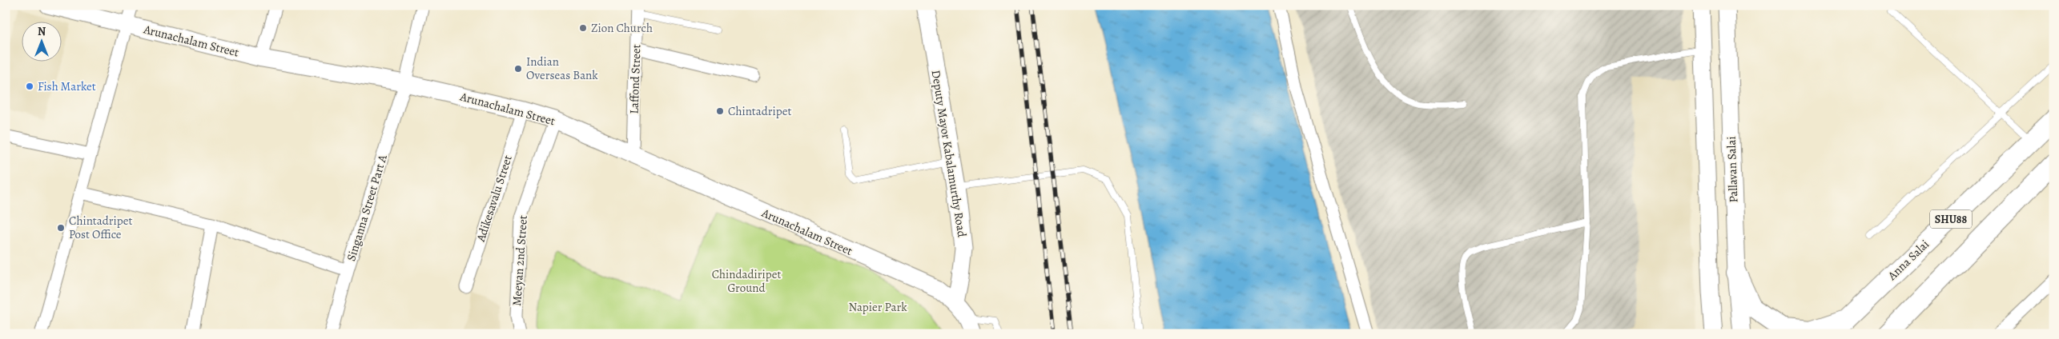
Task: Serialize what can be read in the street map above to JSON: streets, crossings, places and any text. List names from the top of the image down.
{
  "streets": {
    "main road": [
      "Arunachalam Street",
      "Deputy Mayor Kabalamurthy Road",
      "Pallavan Salai",
      "SHU88",
      "Anna Salai"
    ],
    "street": [
      "Laffond Street",
      "Adikesavalu Street",
      "Singanna Street Part A",
      "Meeyan 2nd Street"
    ]
  },
  "crossings": [
    ["Arunachalam Street", "Laffond Street"],
    ["Arunachalam Street", "Deputy Mayor Kabalamurthy Road"],
    ["Arunachalam Street", "Adikesavalu Street"],
    ["Arunachalam Street", "Singanna Street Part A"],
    ["Arunachalam Street", "Meeyan 2nd Street"]
  ],
  "parks": ["Chindadiripet Ground", "Napier Park"],
  "places": [
    "Zion Church",
    "Indian Overseas Bank",
    "Fish Market",
    "Chintadripet",
    "Chintadripet Post Office"
  ],
  "north": "top"
}
